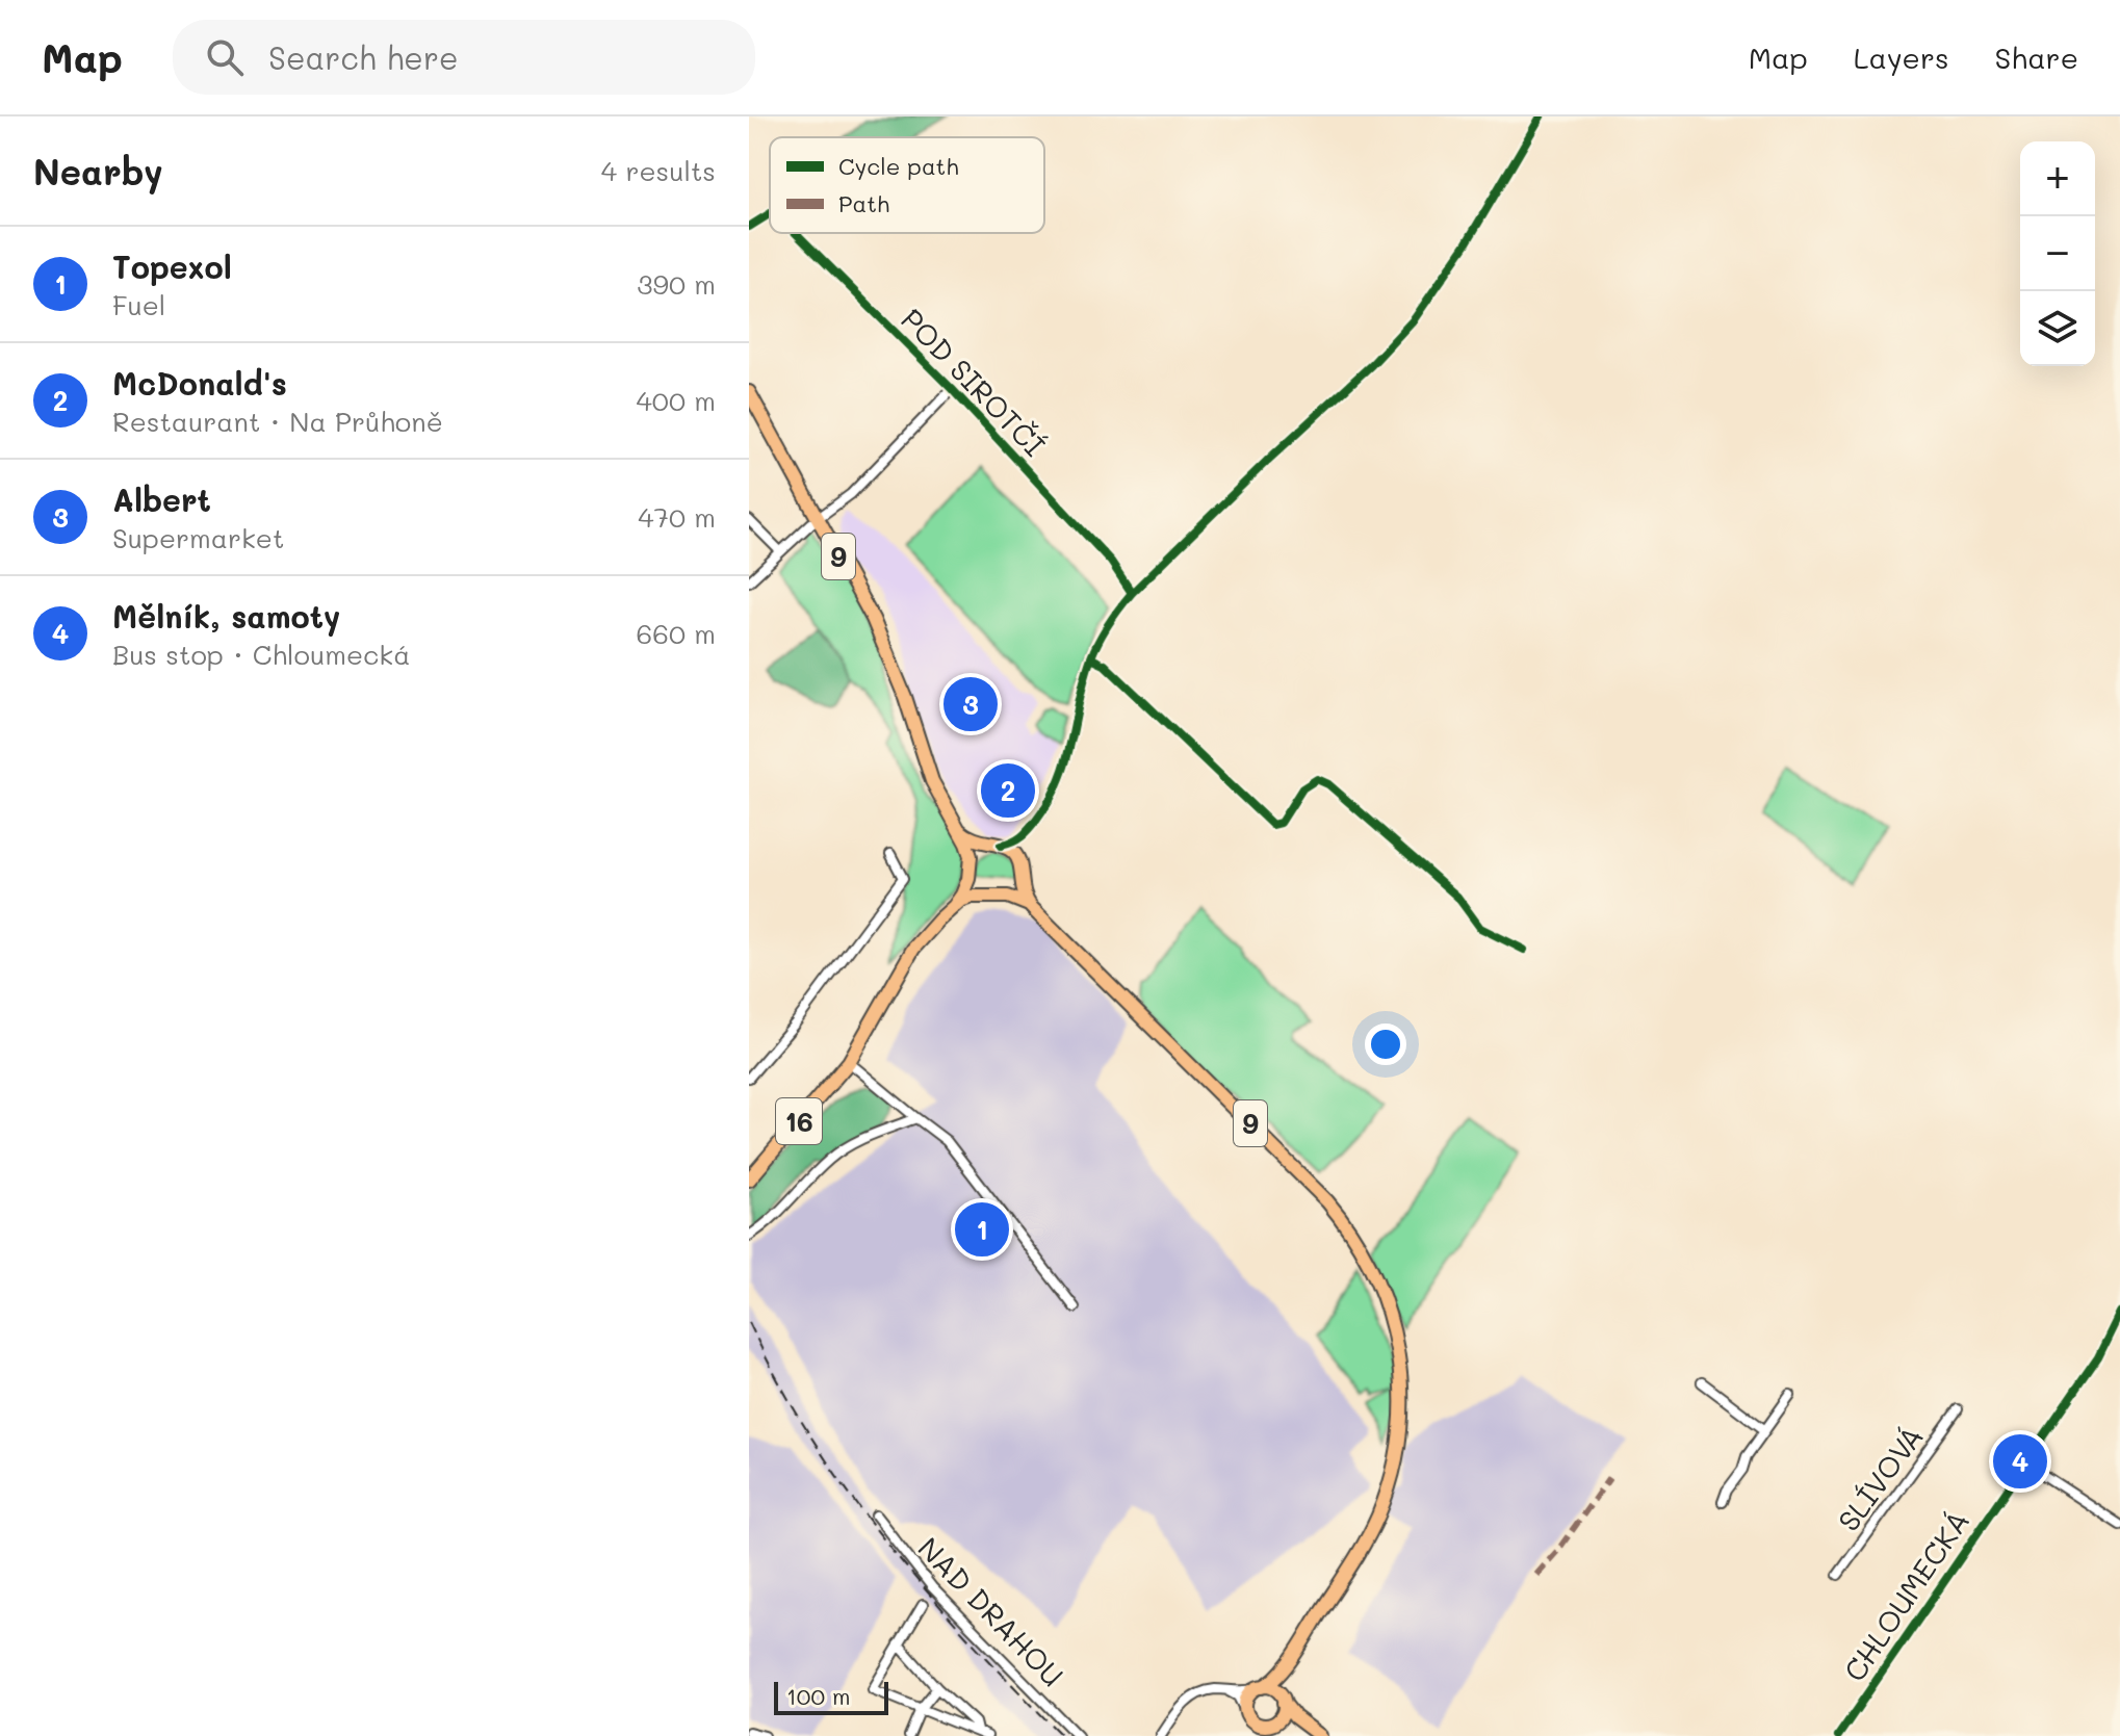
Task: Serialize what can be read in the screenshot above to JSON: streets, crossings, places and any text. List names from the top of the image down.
{
  "streets": {
    "main road": ["9", "16"],
    "street": [
      "POD SIROTČÍ",
      "SLÍVOVÁ",
      "CHLOUMECKÁ",
      "NAD DRAHOU"
    ]
  },
  "crossings": [
    ["9", "16"]
  ],
  "legend": ["Cycle path", "Path"],
  "scale_bar": "100 m",
  "page": {
    "header": "Map",
    "search": "Search here",
    "nav": ["Map", "Layers", "Share"],
    "heading": ["Nearby", "4 results"],
    "map_buttons": ["+", "−"],
    "list": [
      {
        "mark": "1",
        "name": "Topexol",
        "note": "Fuel",
        "value": "390 m"
      },
      {
        "mark": "2",
        "name": "McDonald's",
        "note": "Restaurant · Na Průhoně",
        "value": "400 m"
      },
      {
        "mark": "3",
        "name": "Albert",
        "note": "Supermarket",
        "value": "470 m"
      },
      {
        "mark": "4",
        "name": "Mělník, samoty",
        "note": "Bus stop · Chloumecká",
        "value": "660 m"
      }
    ],
    "pins": [
      "3",
      "2",
      "1",
      "4"
    ],
    "scale": "100 m"
  }
}
